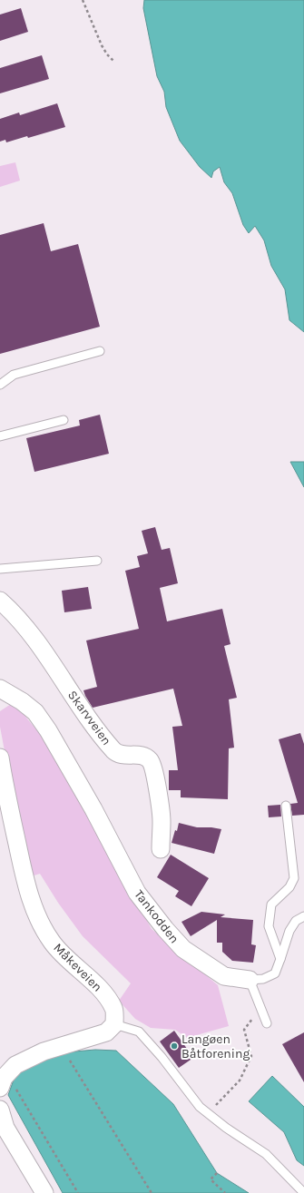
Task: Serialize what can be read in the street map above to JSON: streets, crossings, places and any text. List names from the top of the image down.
{
  "streets": {
    "street": ["Skarvveien", "Tankodden", "Måkeveien"]
  },
  "places": ["Langøen Båtforening"]
}
